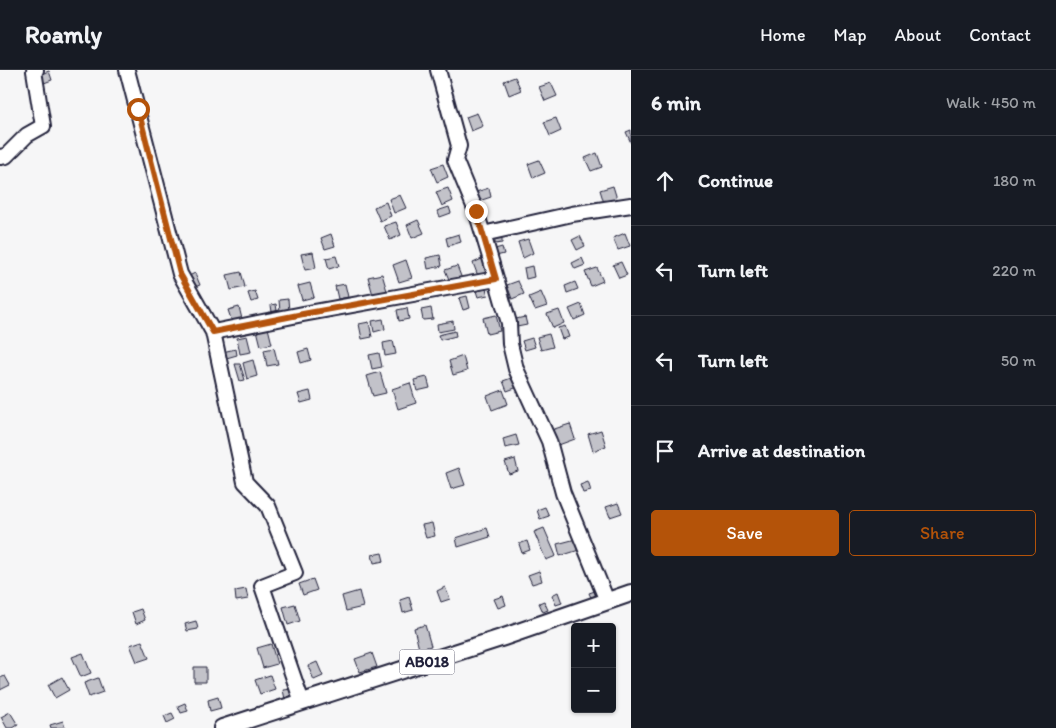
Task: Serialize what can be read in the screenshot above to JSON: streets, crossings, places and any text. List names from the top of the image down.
{
  "streets": {
    "main road": ["AB018"]
  },
  "page": {
    "header": "Roamly",
    "nav": [
      "Home",
      "Map",
      "About",
      "Contact"
    ],
    "heading": ["6 min", "Walk · 450 m"],
    "list": [
      ["Continue", "180 m"],
      ["Turn left", "220 m"],
      ["Turn left", "50 m"],
      "Arrive at destination"
    ],
    "buttons": ["Save", "Share"],
    "map_buttons": ["+", "−"]
  }
}
